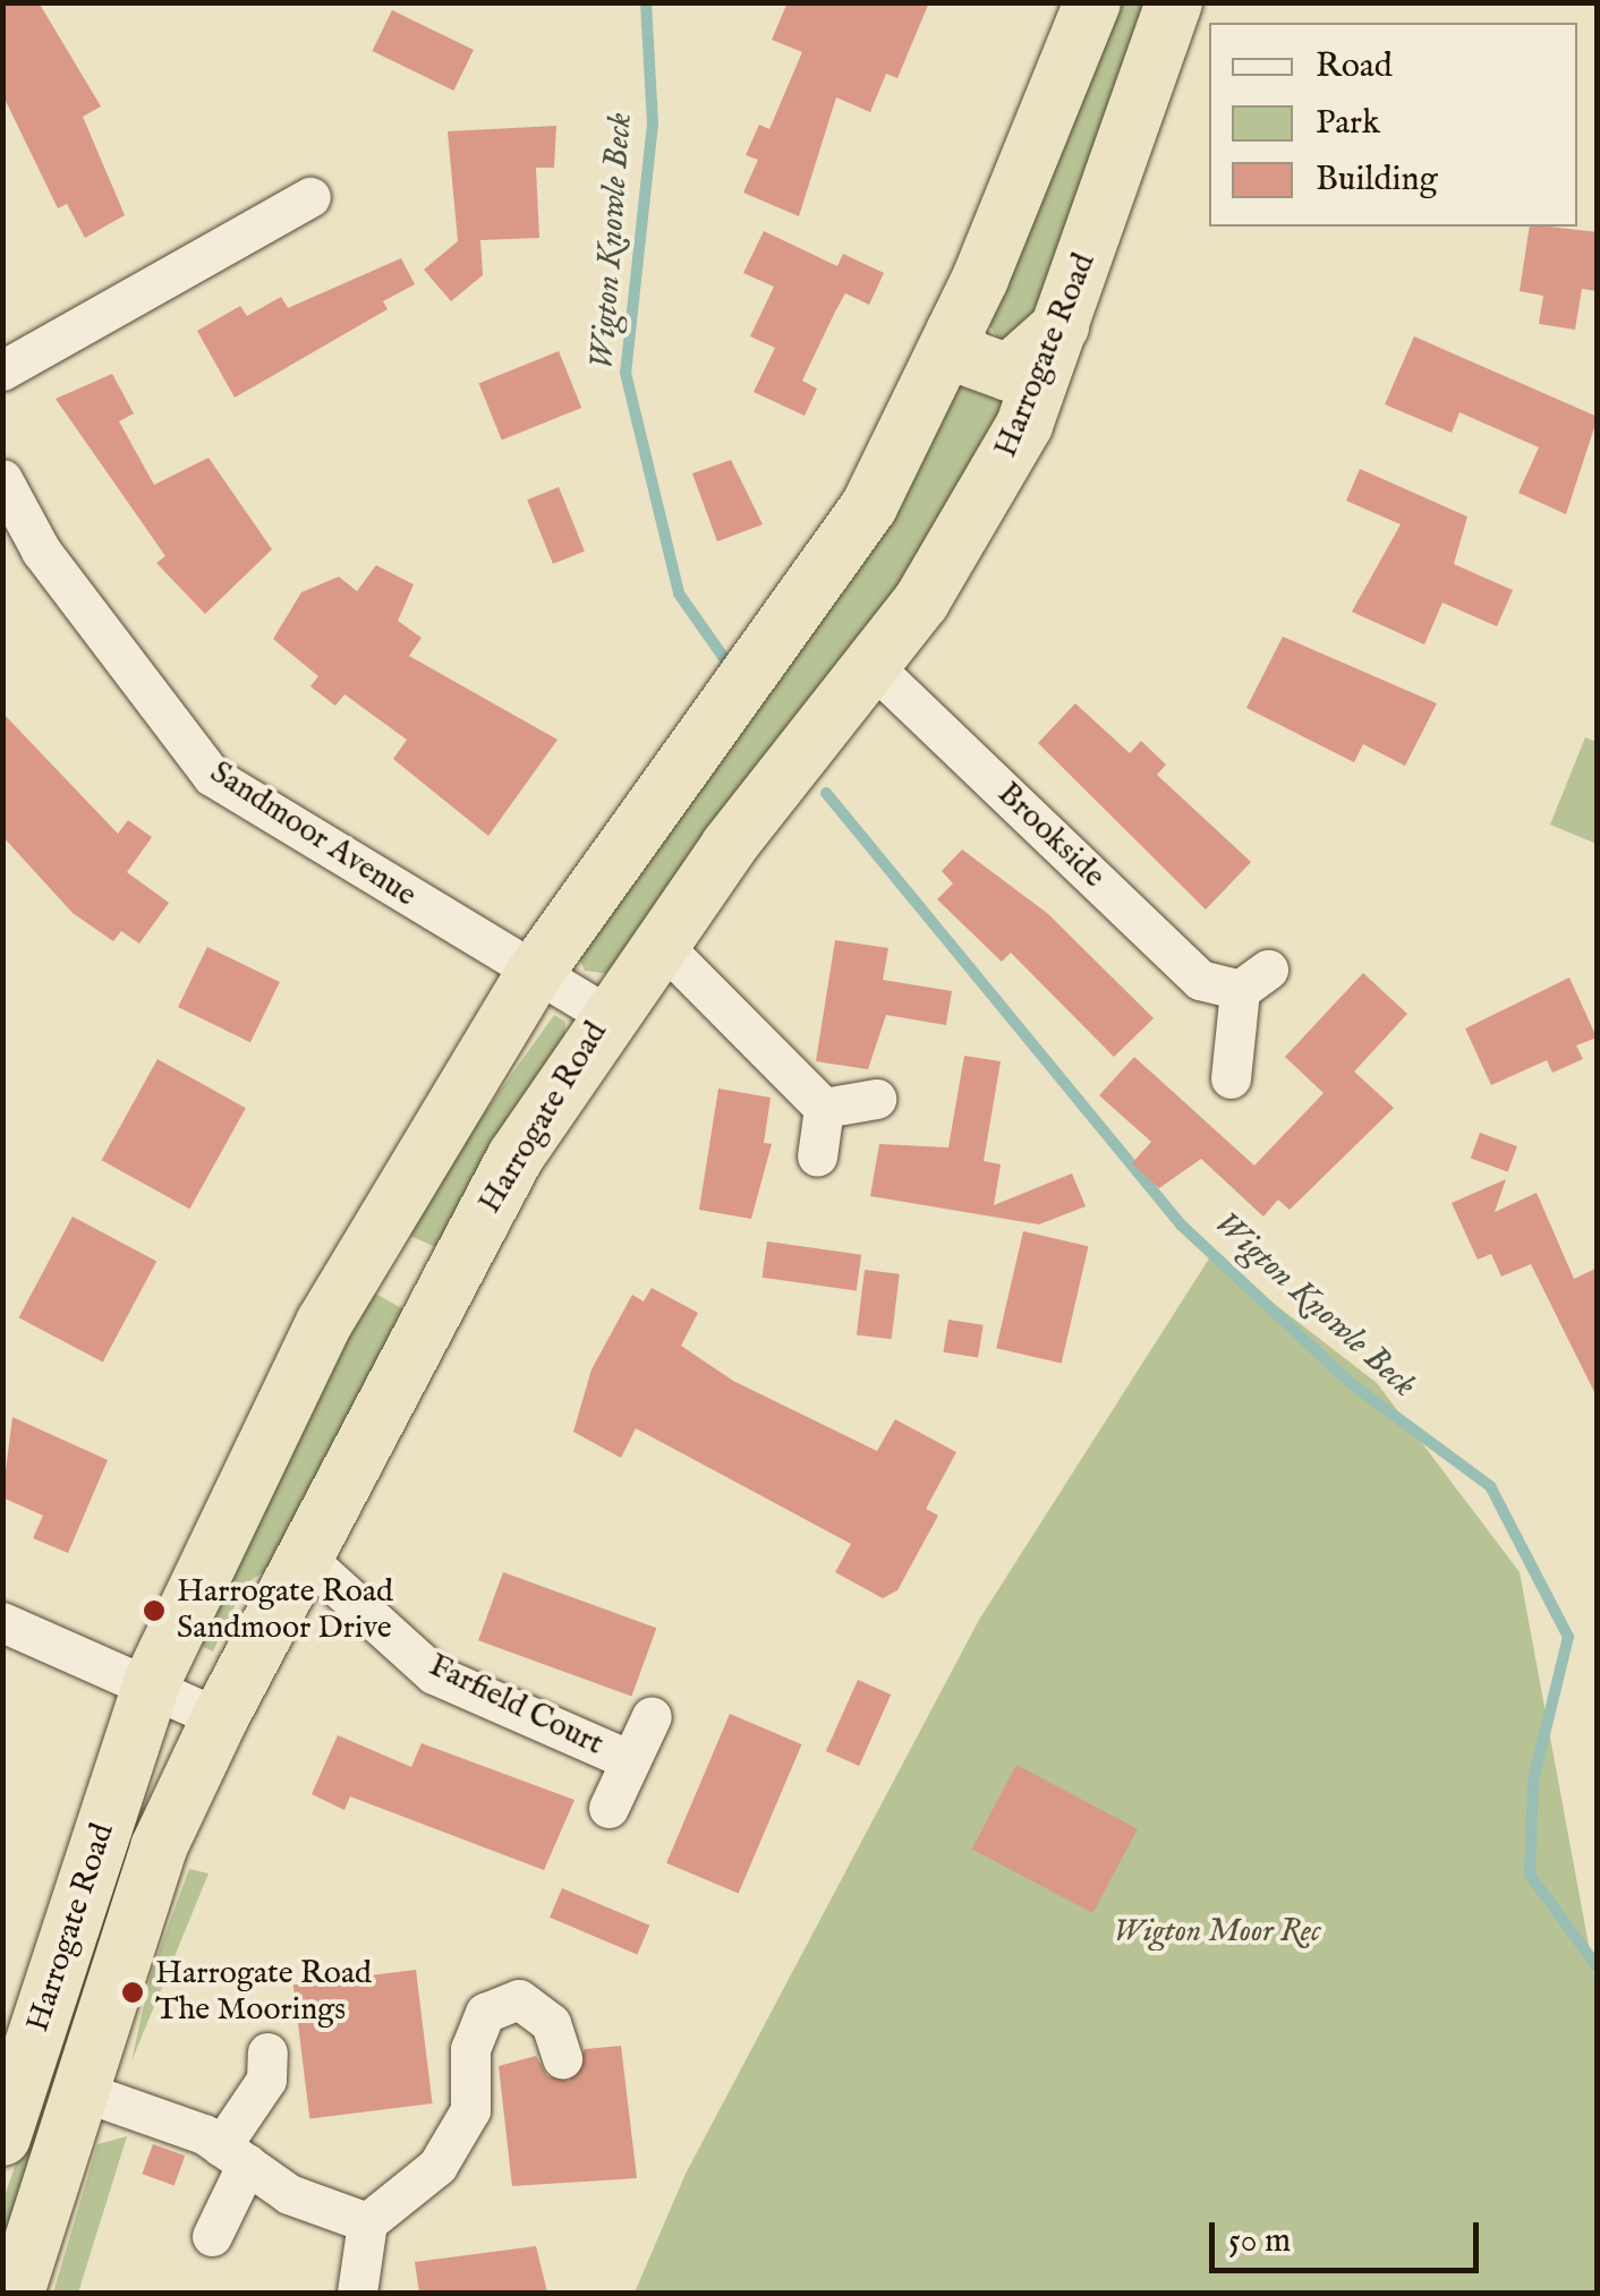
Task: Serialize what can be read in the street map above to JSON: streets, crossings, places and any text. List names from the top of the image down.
{
  "streets": {
    "highway": ["Harrogate Road"],
    "street": ["Sandmoor Avenue", "Brookside", "Farfield Court"]
  },
  "crossings": [
    ["Harrogate Road", "Sandmoor Avenue"],
    ["Harrogate Road", "Brookside"],
    ["Harrogate Road", "Farfield Court"]
  ],
  "water": ["Wigton Knowle Beck"],
  "parks": ["Wigton Moor Rec"],
  "places": ["Harrogate Road Sandmoor Drive", "Harrogate Road The Moorings"],
  "legend": ["Road", "Park", "Building"],
  "scale_bar": "50 m"
}
